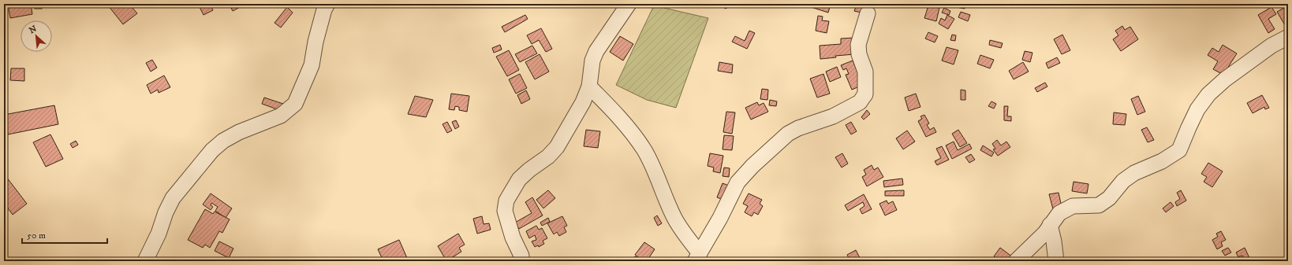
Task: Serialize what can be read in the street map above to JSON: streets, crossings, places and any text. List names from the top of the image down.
{
  "scale_bar": "50 m",
  "north": "top left"
}
